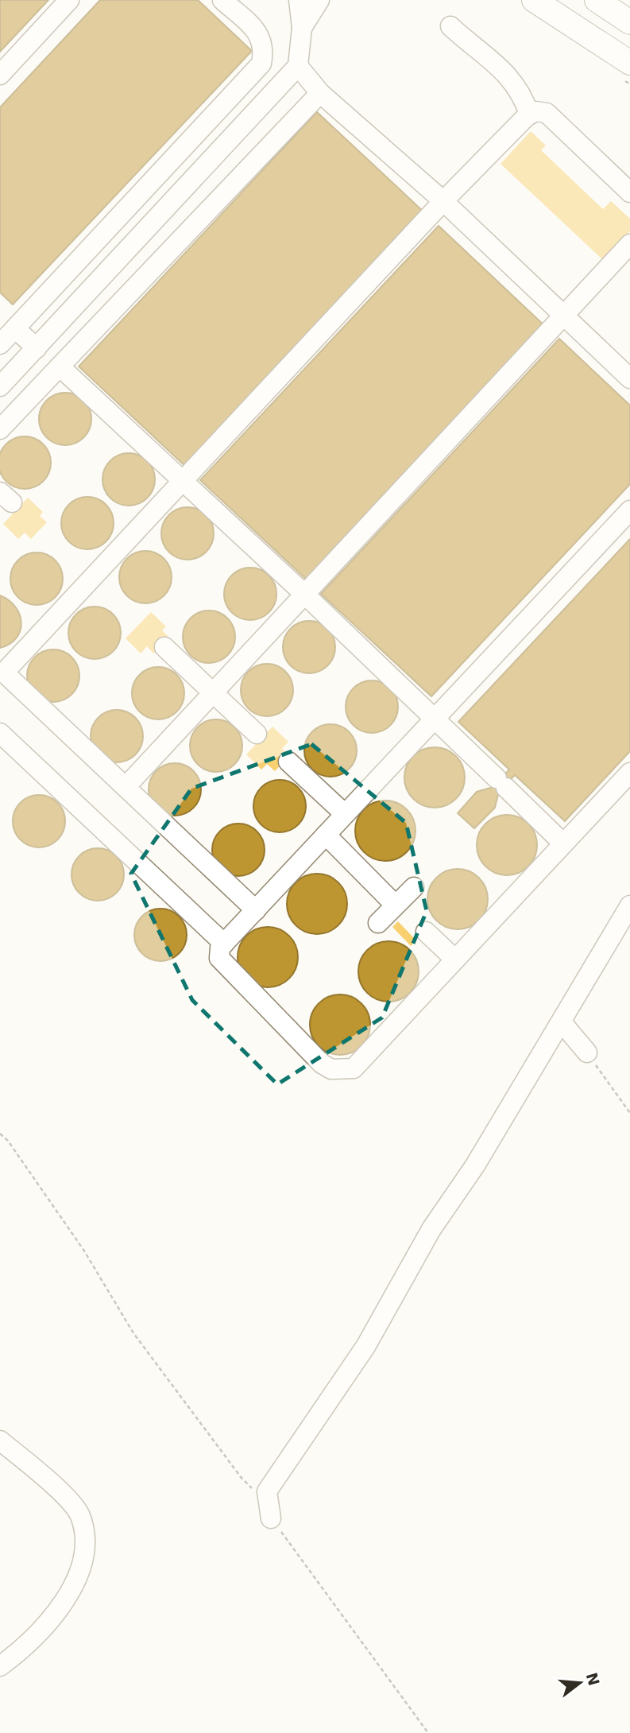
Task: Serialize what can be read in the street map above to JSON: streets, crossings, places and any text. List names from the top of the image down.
{
  "north": "right"
}
